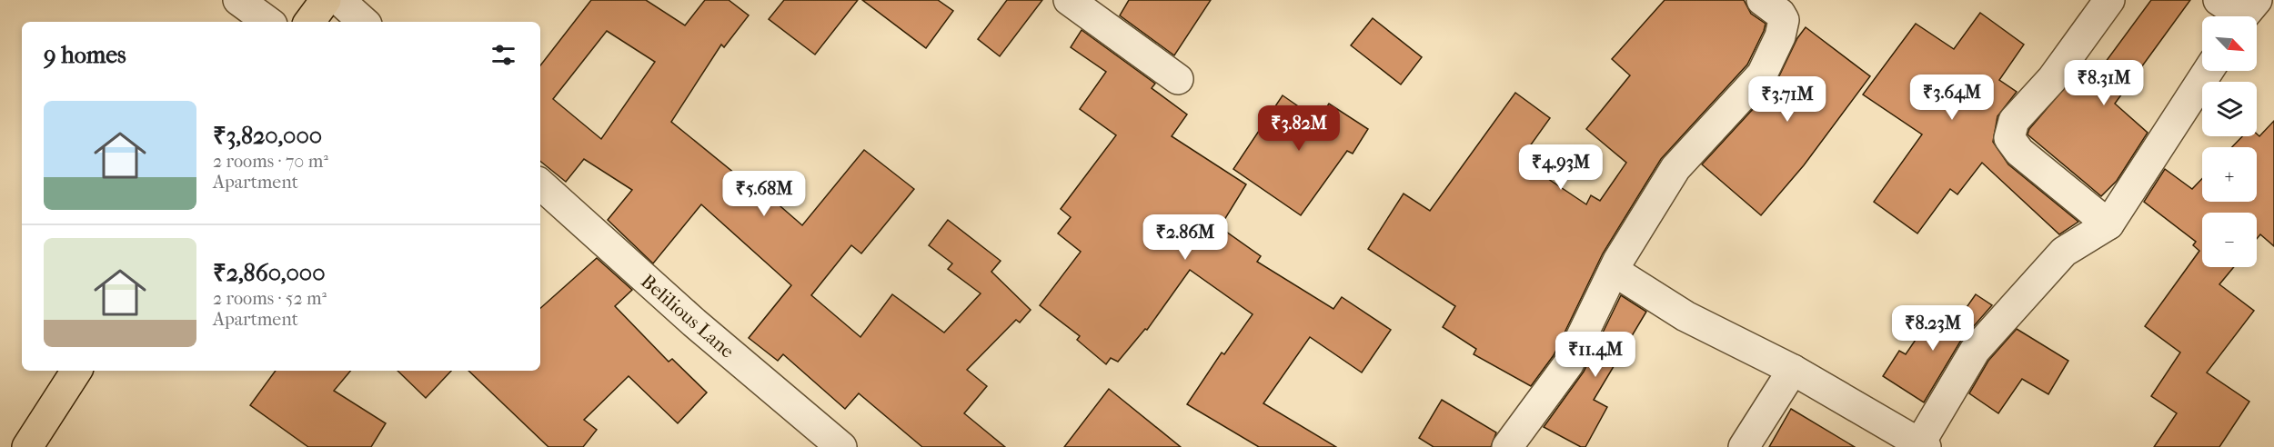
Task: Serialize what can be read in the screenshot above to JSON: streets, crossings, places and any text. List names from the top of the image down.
{
  "streets": {
    "street": ["Belilious Lane"]
  },
  "north": "bottom right",
  "page": {
    "map_buttons": ["+", "−"],
    "heading": "9 homes",
    "price": [
      "₹8.31M",
      "₹3.64M",
      "₹3.71M",
      "₹3.82M",
      "₹4.93M",
      "₹5.68M",
      "₹2.86M",
      "₹8.23M",
      "₹11.4M"
    ],
    "list": [
      {
        "name": "₹3,820,000",
        "note": "2 rooms · 70 m² · Apartment"
      },
      {
        "name": "₹2,860,000",
        "note": "2 rooms · 52 m² · Apartment"
      }
    ]
  }
}
